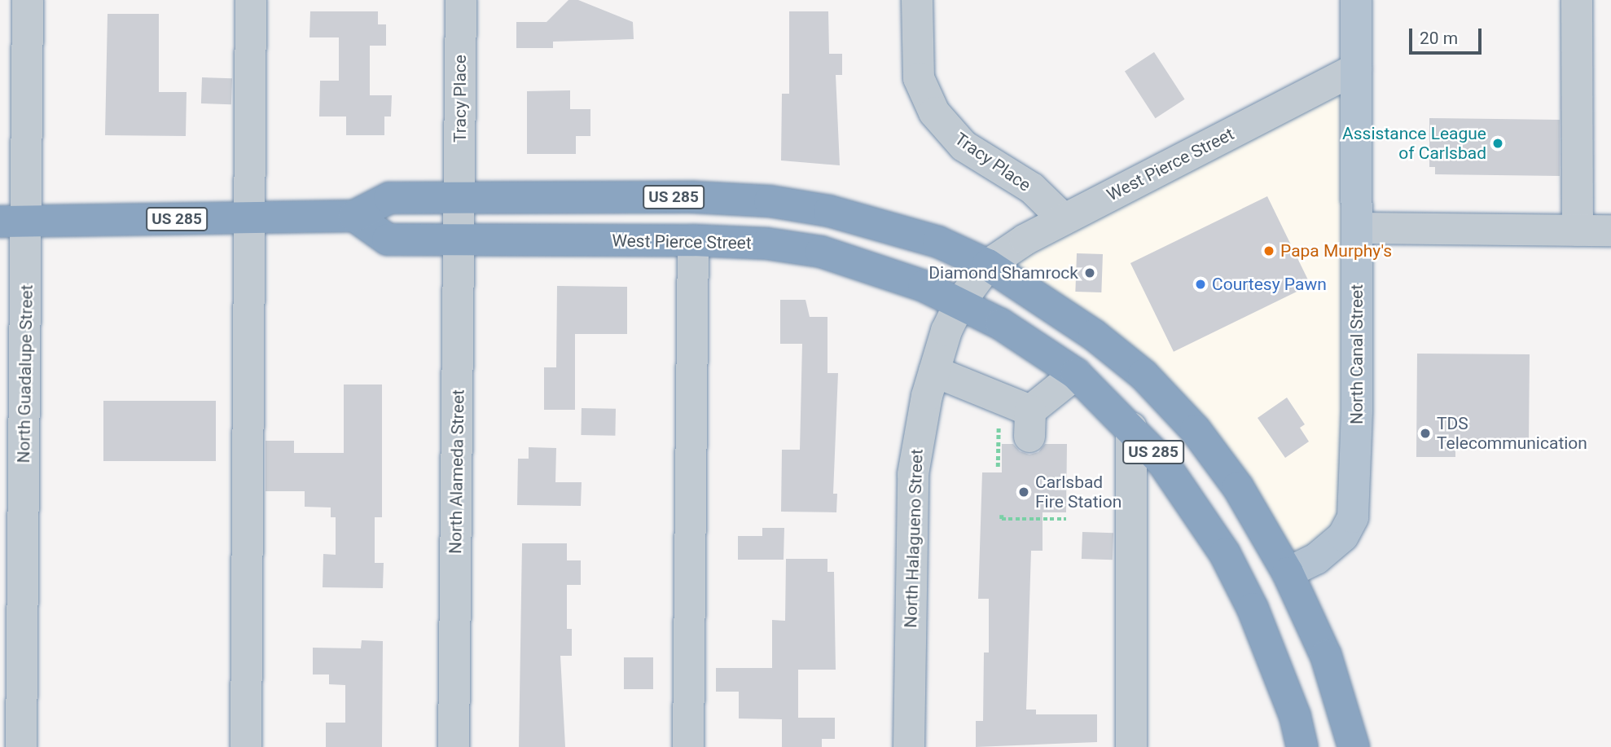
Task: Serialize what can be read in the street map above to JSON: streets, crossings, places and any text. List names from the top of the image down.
{
  "streets": {
    "highway": ["West Pierce Street", "US 285"],
    "main road": ["North Canal Street"],
    "street": [
      "Tracy Place",
      "North Guadalupe Street",
      "North Alameda Street",
      "North Halagueno Street"
    ]
  },
  "crossings": [
    ["Tracy Place", "West Pierce Street"],
    ["Tracy Place", "US 285"],
    ["Tracy Place", "North Alameda Street"],
    ["West Pierce Street", "US 285"],
    ["West Pierce Street", "North Canal Street"],
    ["West Pierce Street", "North Alameda Street"],
    ["West Pierce Street", "North Halagueno Street"],
    ["US 285", "North Canal Street"],
    ["US 285", "North Guadalupe Street"],
    ["US 285", "North Alameda Street"],
    ["US 285", "North Halagueno Street"]
  ],
  "places": [
    "Assistance League of Carlsbad",
    "Papa Murphy's",
    "Diamond Shamrock",
    "Courtesy Pawn",
    "TDS Telecommunication",
    "Carlsbad Fire Station"
  ],
  "scale_bar": "20 m"
}
